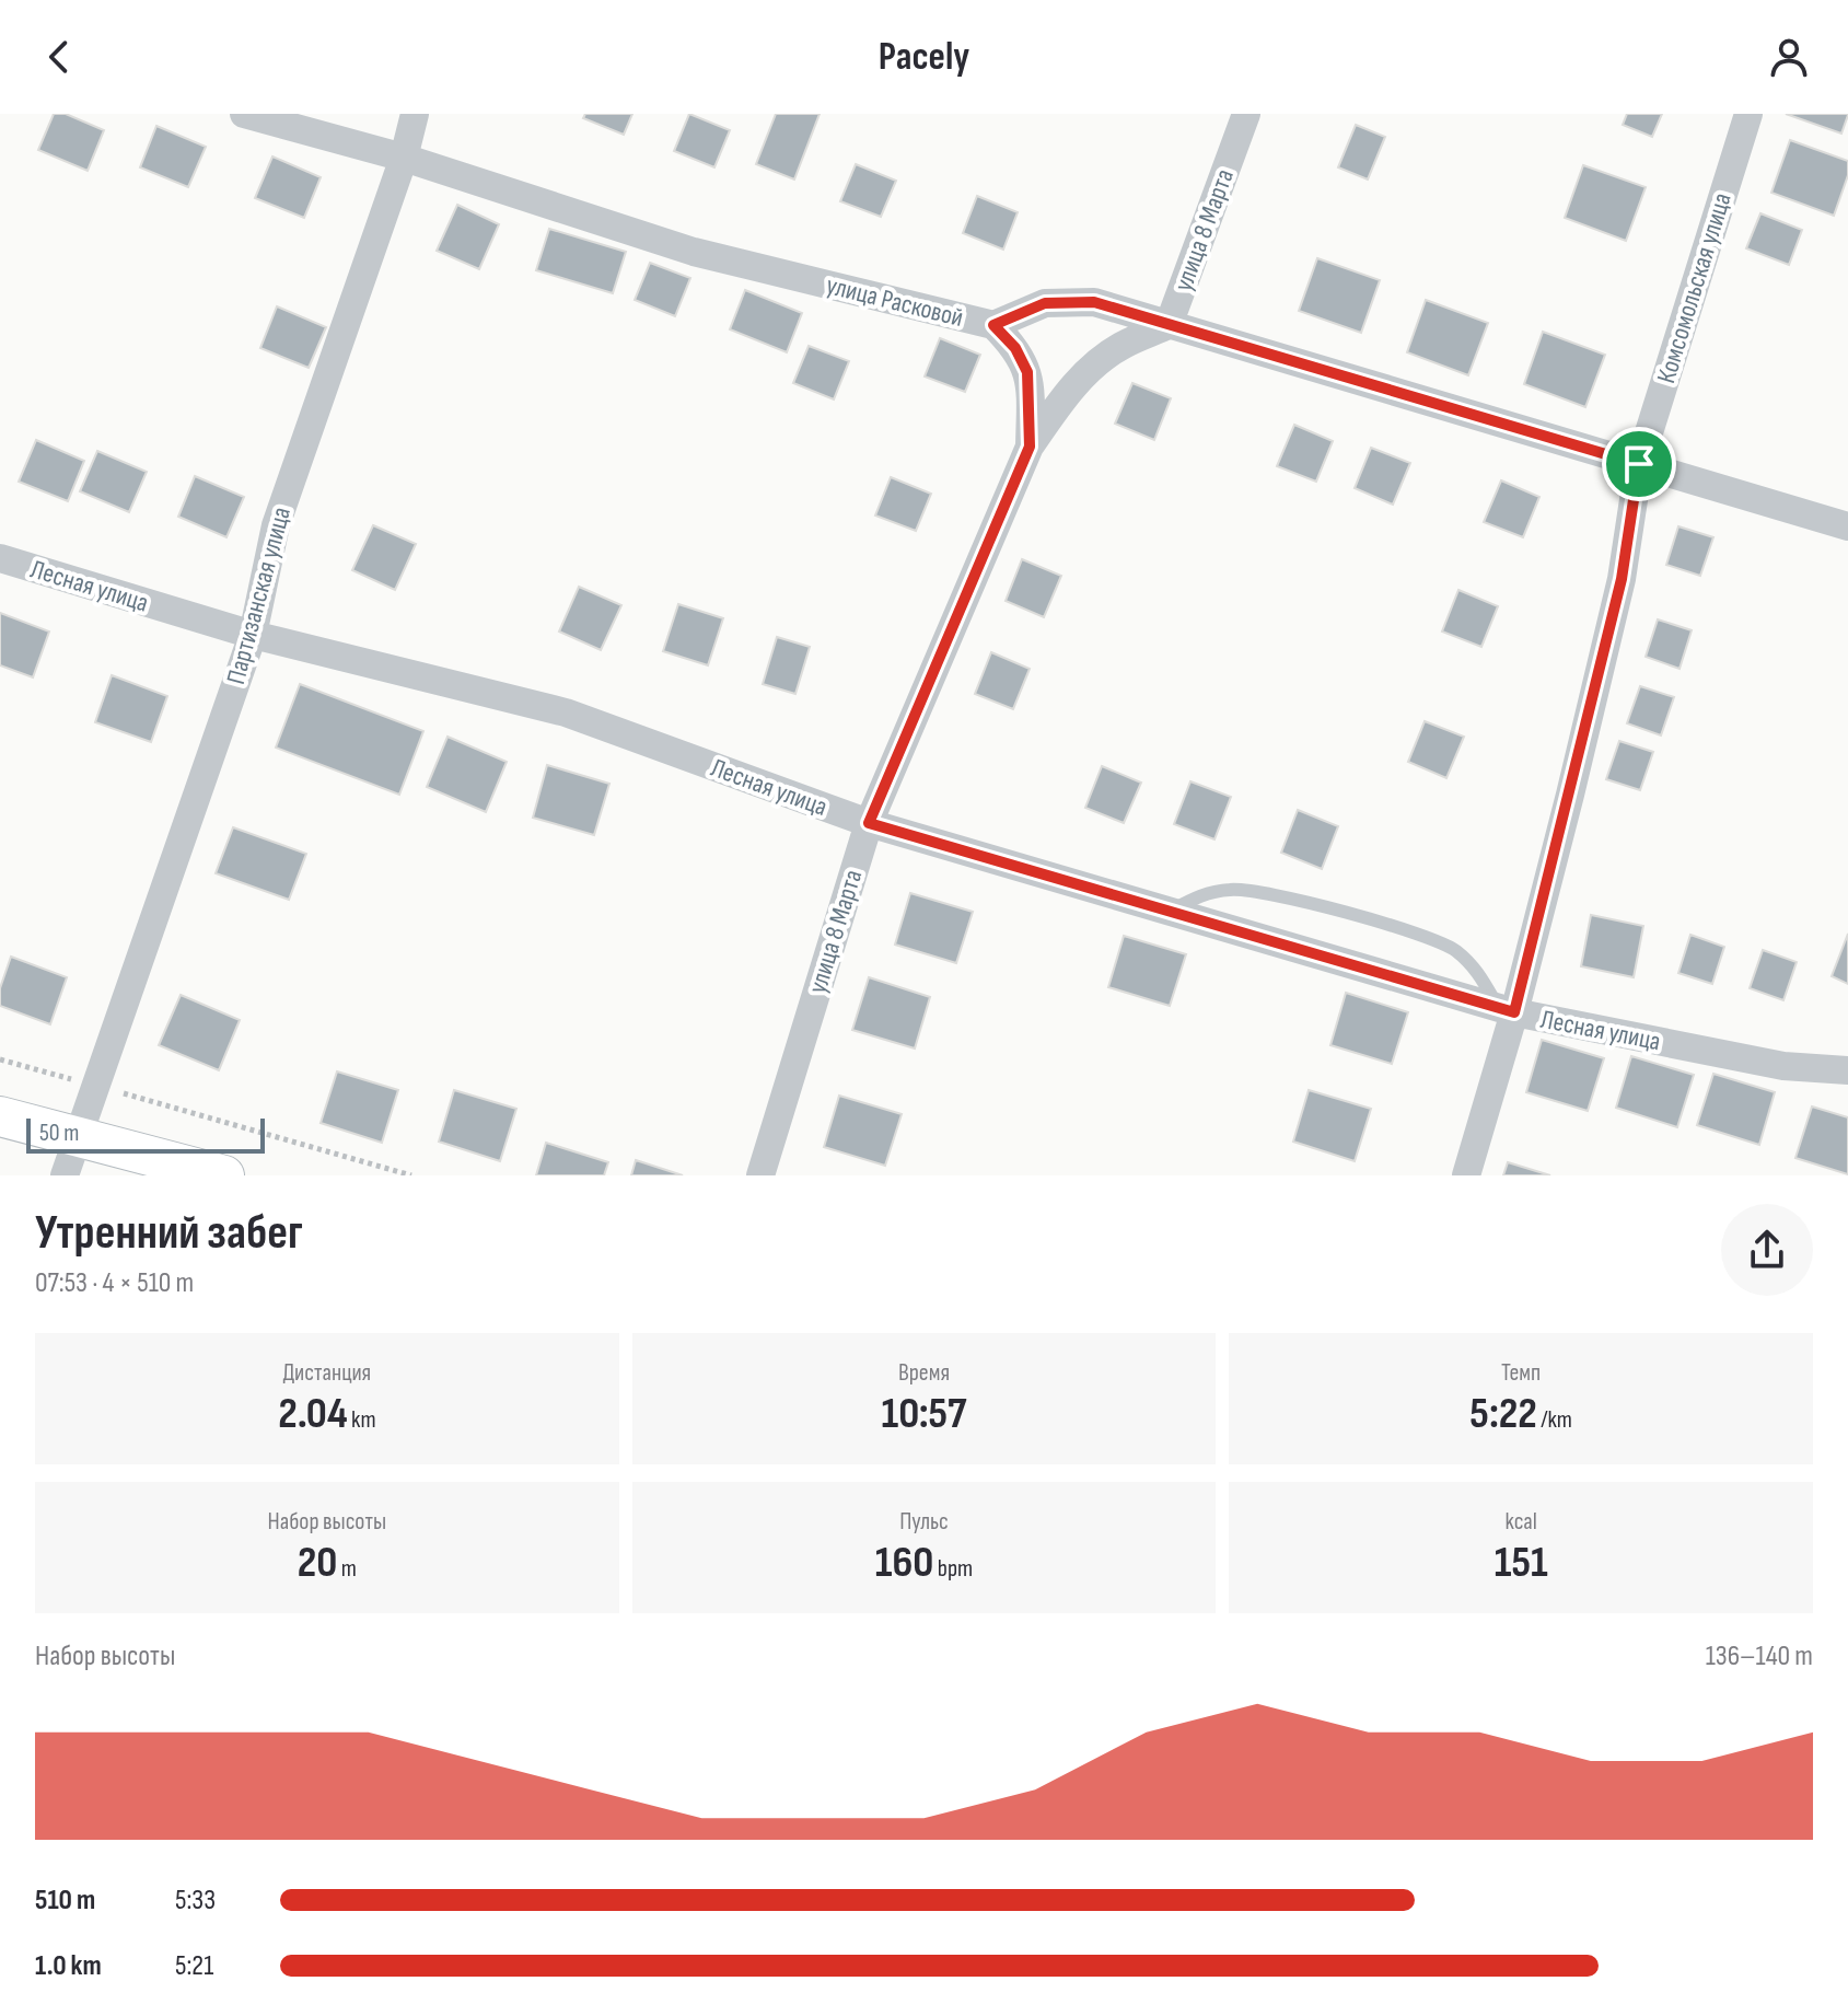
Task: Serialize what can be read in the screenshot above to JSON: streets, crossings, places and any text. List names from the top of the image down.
{
  "streets": {
    "street": [
      "улица 8 Марта",
      "Комсомольская улица",
      "улица Расковой",
      "Лесная улица",
      "Партизанская улица"
    ]
  },
  "crossings": [
    ["улица 8 Марта", "улица Расковой"],
    ["улица 8 Марта", "Лесная улица"],
    ["Комсомольская улица", "улица Расковой"],
    ["Комсомольская улица", "Лесная улица"],
    ["улица Расковой", "Партизанская улица"],
    ["Лесная улица", "Партизанская улица"]
  ],
  "scale_bar": "50 m",
  "page": {
    "header": "Pacely",
    "scale": "50 m",
    "heading": ["Утренний забег", "07:53 · 4 × 510 m"],
    "stats": [
      ["Дистанция", "2.04 km"],
      ["Время", "10:57"],
      ["Темп", "5:22 /km"],
      ["Набор высоты", "20 m"],
      ["Пульс", "160 bpm"],
      ["kcal", "151"]
    ],
    "chart": ["Набор высоты", "136–140 m"],
    "list": [
      {
        "name": "510 m",
        "note": "5:33"
      },
      {
        "name": "1.0 km",
        "note": "5:21"
      }
    ]
  }
}
